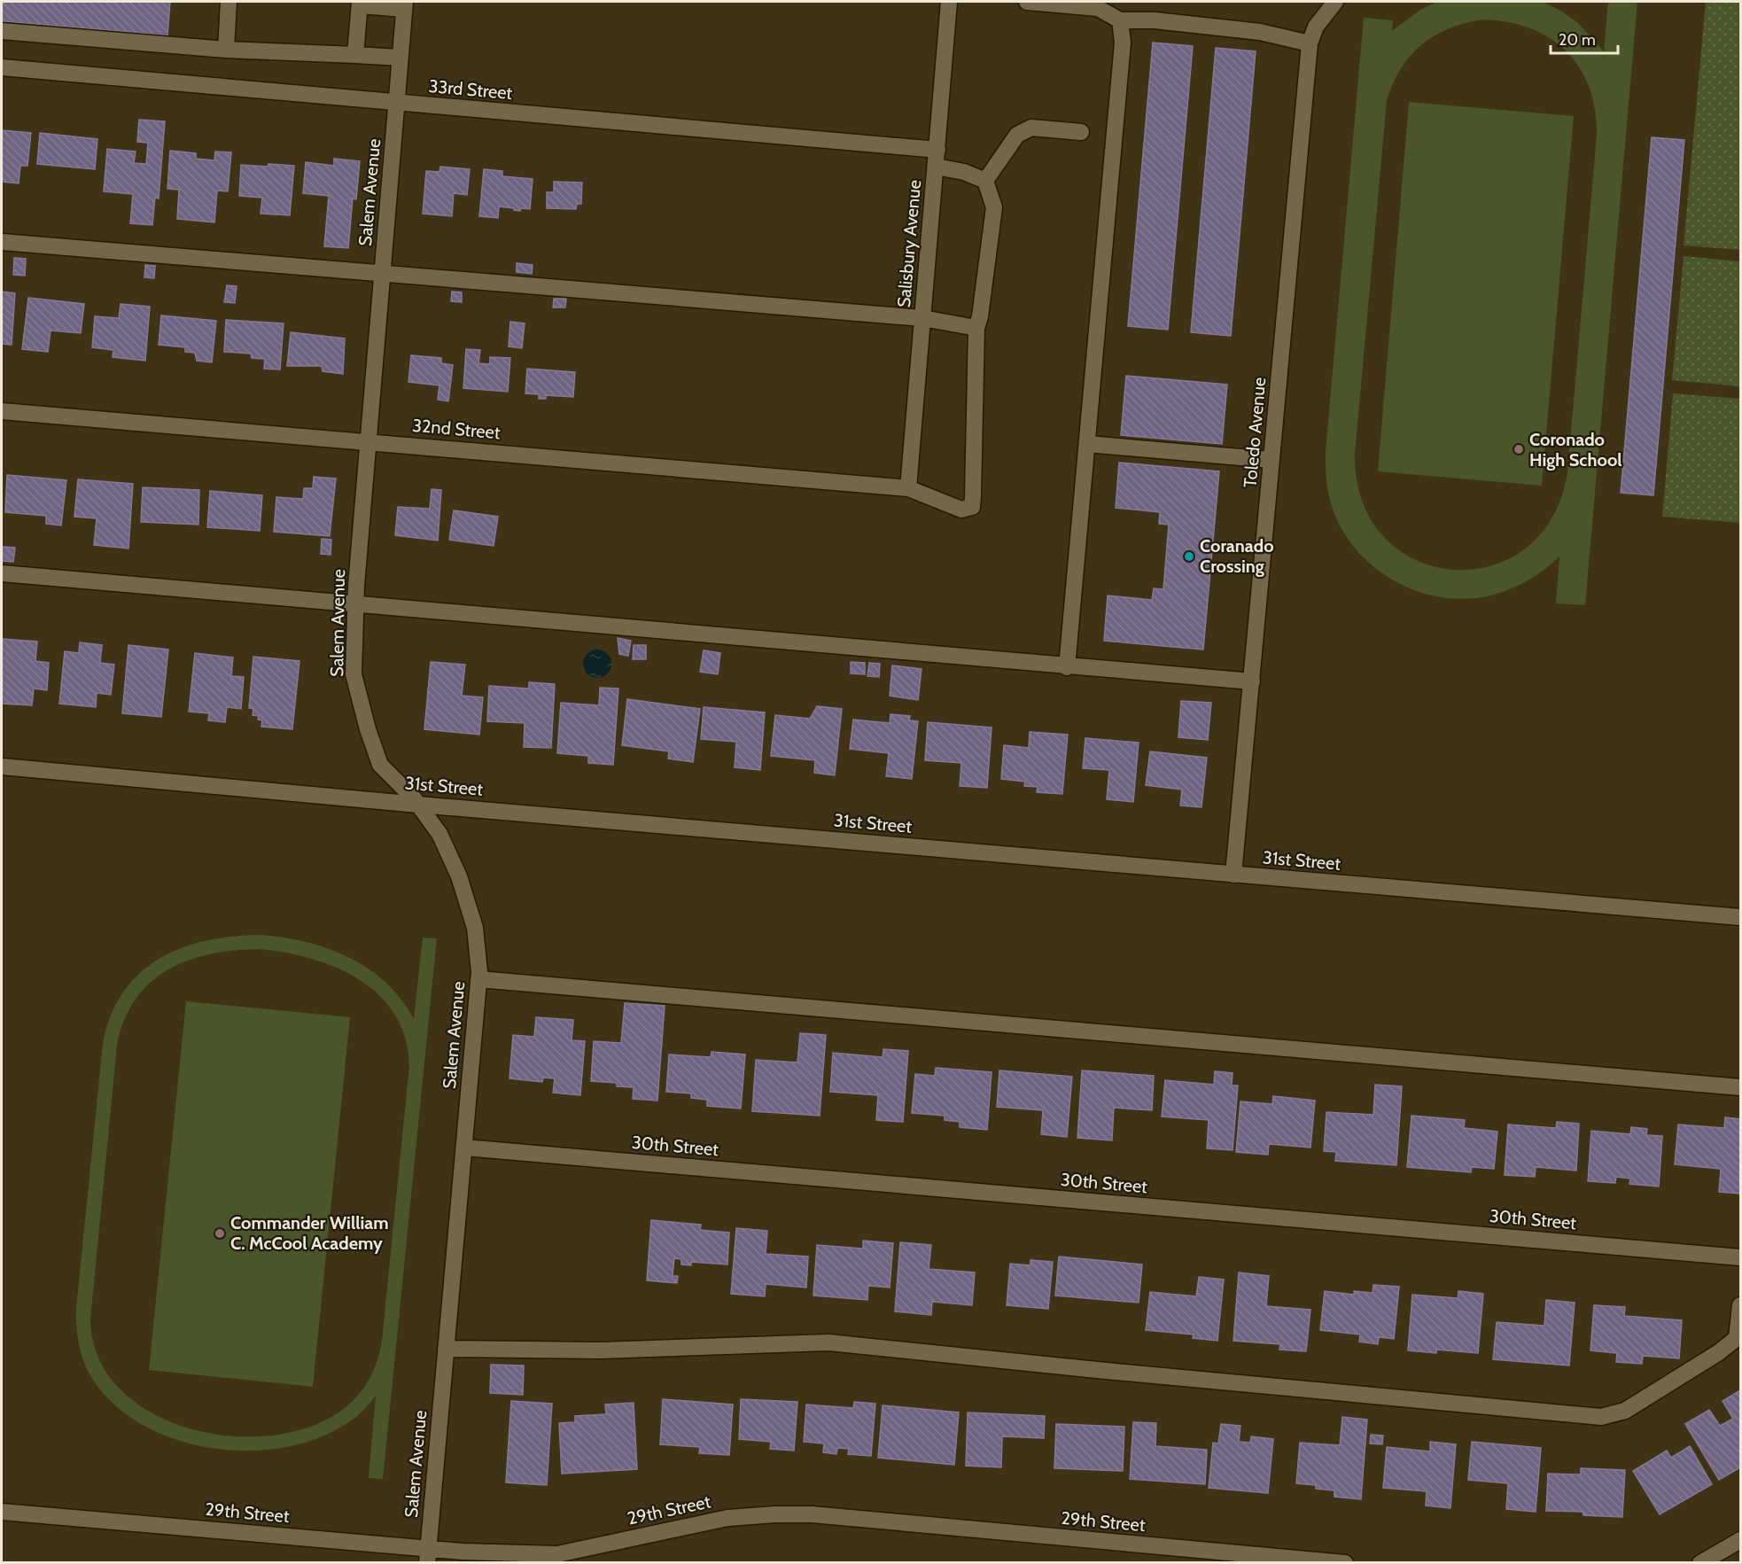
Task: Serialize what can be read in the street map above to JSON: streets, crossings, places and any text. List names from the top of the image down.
{
  "streets": {
    "street": [
      "33rd Street",
      "Salem Avenue",
      "Salisbury Avenue",
      "32nd Street",
      "Toledo Avenue",
      "31st Street",
      "30th Street",
      "29th Street"
    ]
  },
  "crossings": [
    ["33rd Street", "Salem Avenue"],
    ["33rd Street", "Salisbury Avenue"],
    ["Salem Avenue", "32nd Street"],
    ["Salem Avenue", "31st Street"],
    ["Salem Avenue", "30th Street"],
    ["Salem Avenue", "29th Street"],
    ["Salisbury Avenue", "32nd Street"],
    ["Toledo Avenue", "31st Street"]
  ],
  "places": ["Coronado High School", "Coranado Crossing", "Commander William C. McCool Academy"],
  "scale_bar": "20 m"
}
